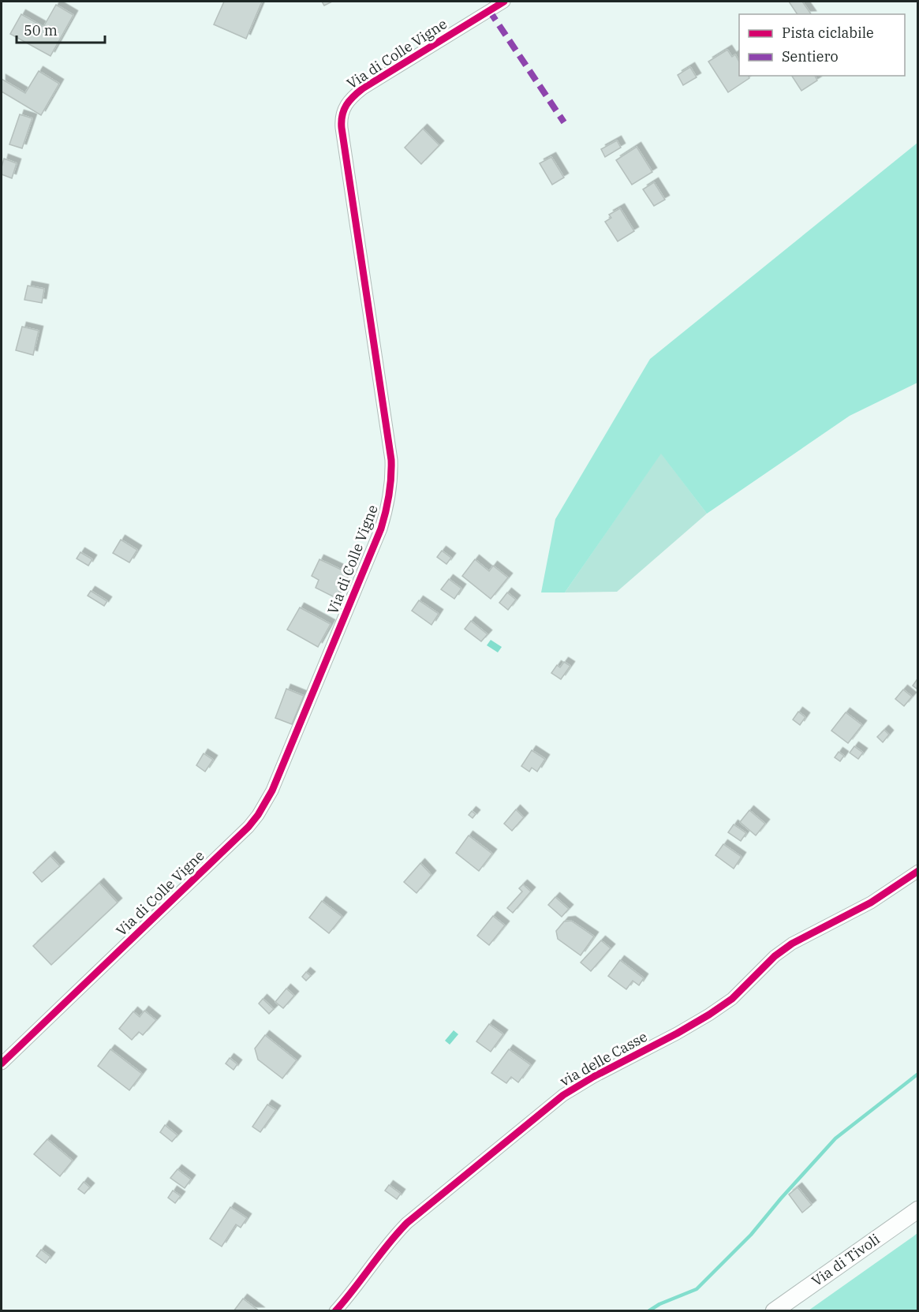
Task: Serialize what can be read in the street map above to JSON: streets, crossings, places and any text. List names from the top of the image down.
{
  "streets": {
    "main road": ["Via di Tivoli"],
    "street": ["Via di Colle Vigne", "via delle Casse"]
  },
  "legend": ["Pista ciclabile", "Sentiero"],
  "scale_bar": "50 m"
}
